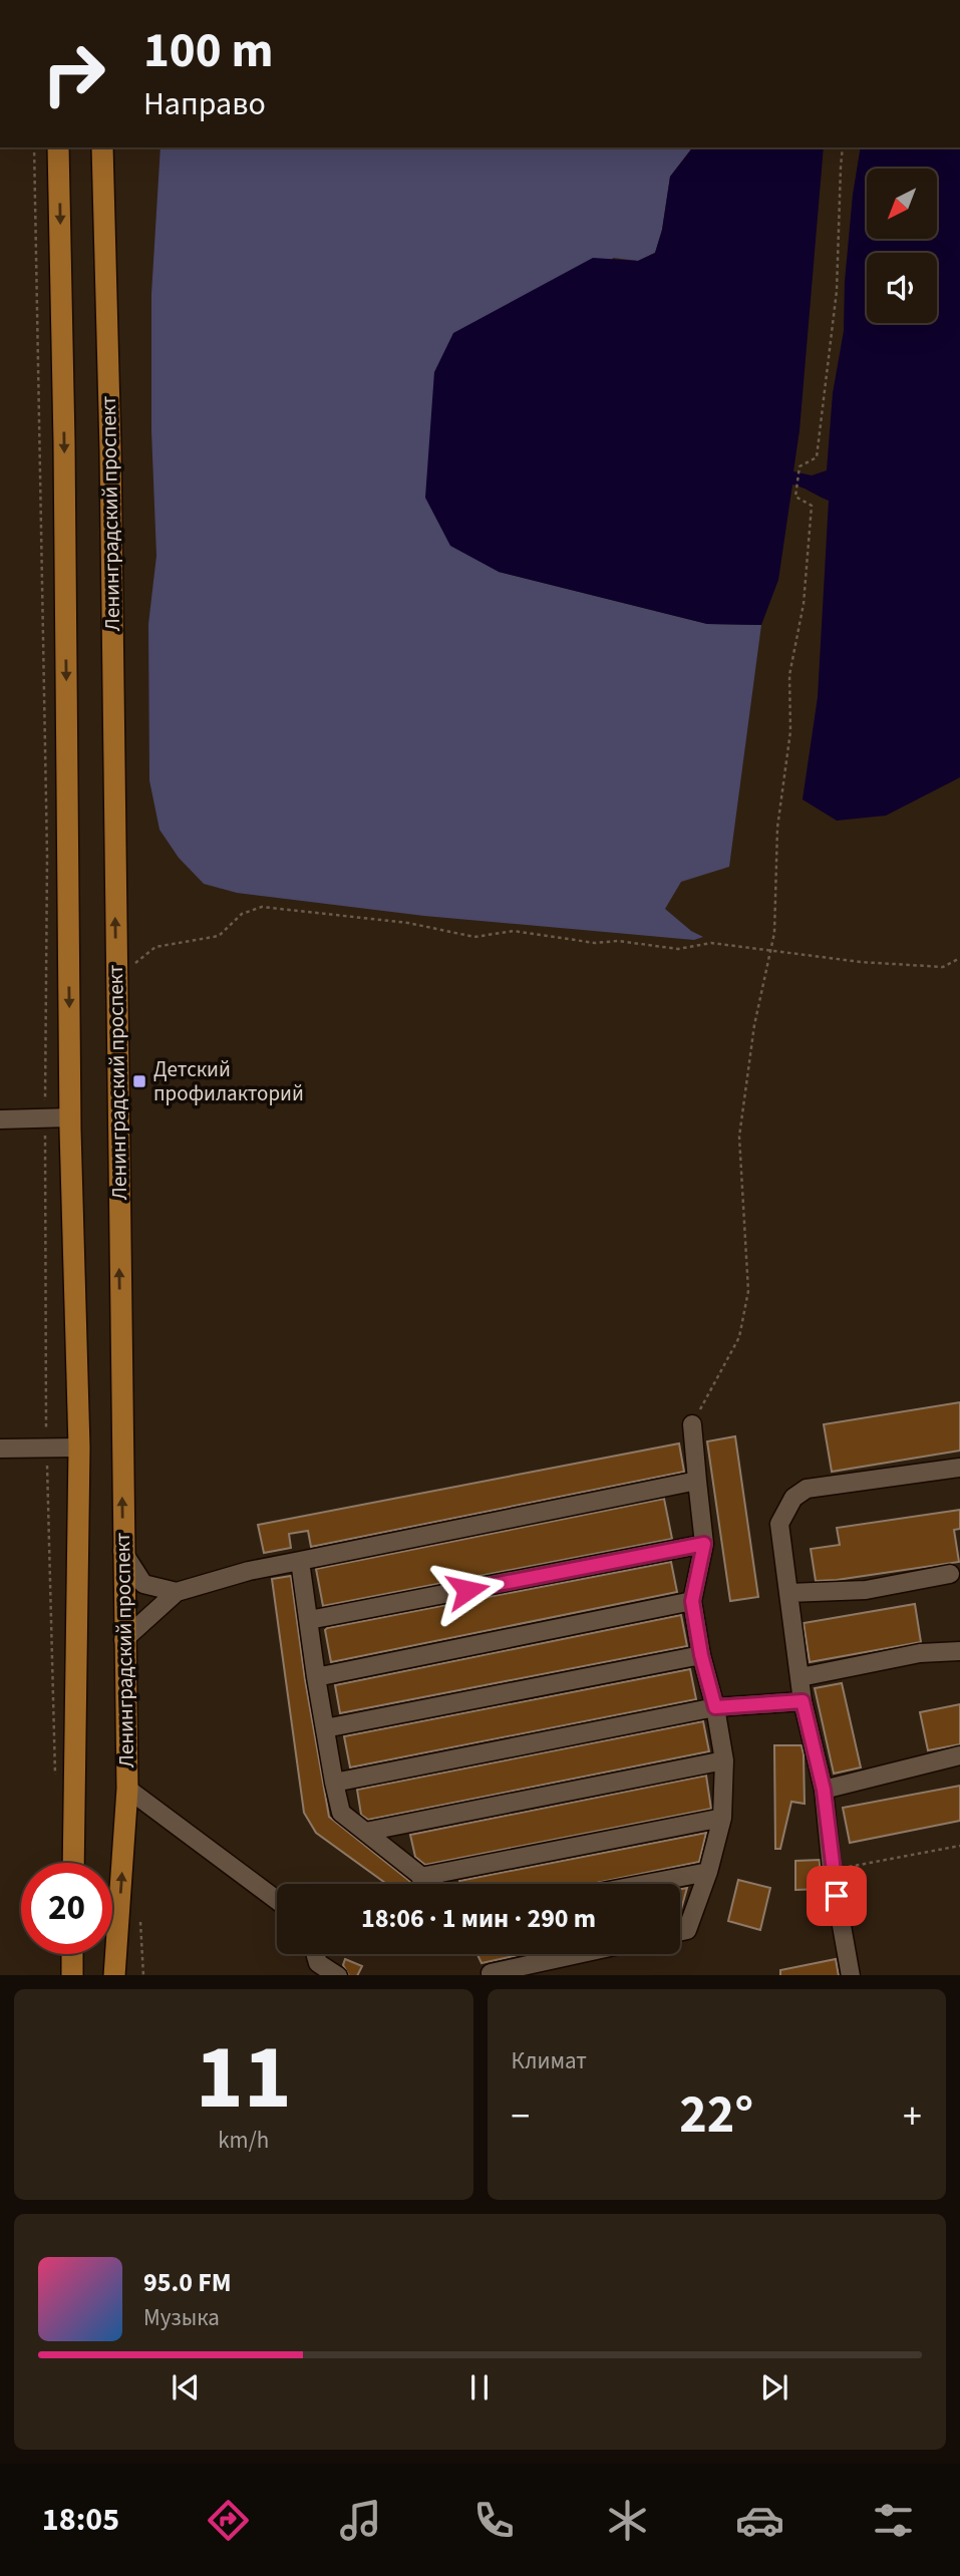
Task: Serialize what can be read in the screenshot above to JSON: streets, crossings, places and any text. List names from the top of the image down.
{
  "streets": {
    "main road": ["Ленинградский проспект"]
  },
  "places": {
    "transit": ["Детский профилакторий"]
  },
  "north": "bottom left",
  "page": {
    "turn": ["100 m", "Направо"],
    "limit": "20",
    "trip": "18:06 · 1 мин · 290 m",
    "tile": [
      ["11", "km/h"],
      "Климат"
    ],
    "heat": ["−", "22°", "+"],
    "song": ["95.0 FM", "Музыка"],
    "tabs": "18:05"
  }
}
